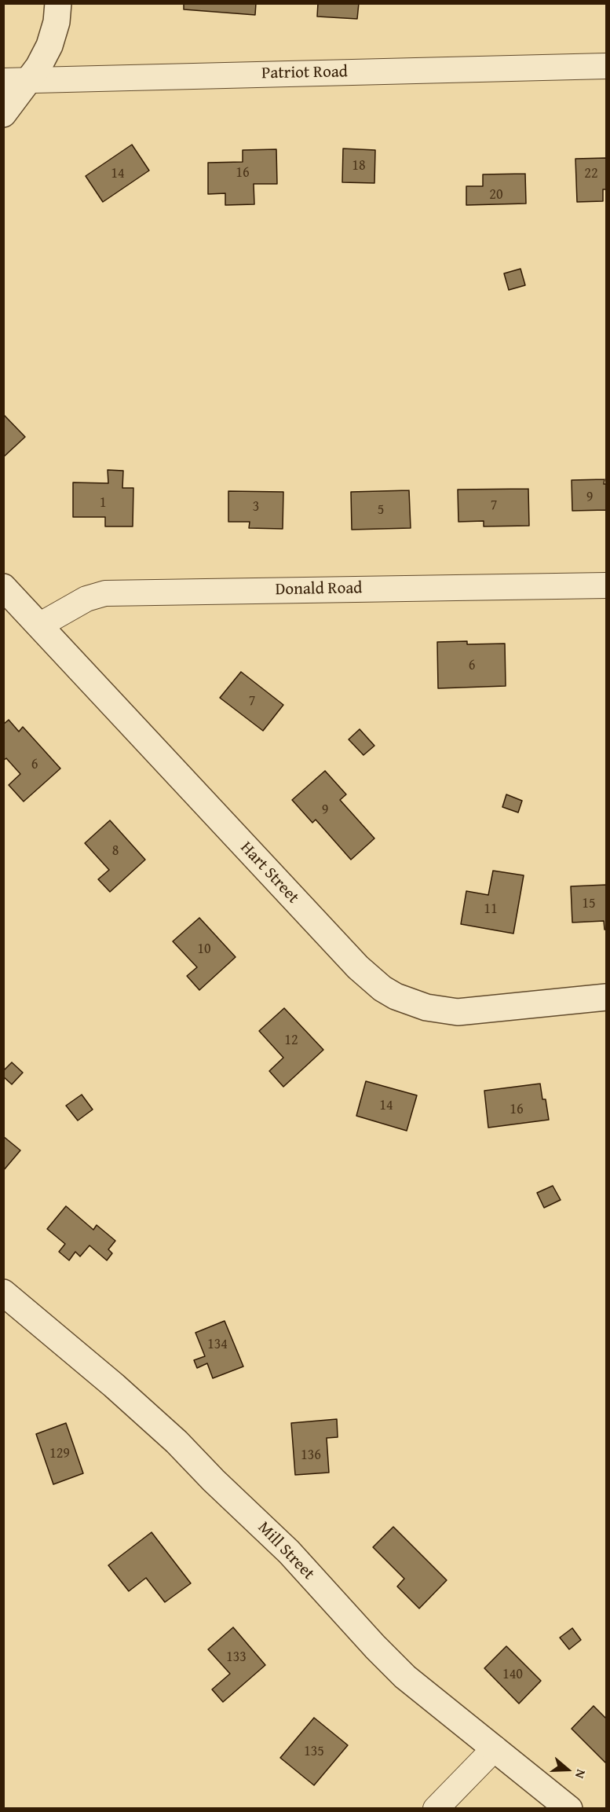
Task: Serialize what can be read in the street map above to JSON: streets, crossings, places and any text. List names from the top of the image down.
{
  "streets": {
    "street": [
      "Patriot Road",
      "Donald Road",
      "Hart Street",
      "Mill Street"
    ]
  },
  "crossings": [
    ["Donald Road", "Hart Street"]
  ],
  "house_numbers": [
    "18",
    "16",
    "14",
    "22",
    "20",
    "9",
    "1",
    "7",
    "3",
    "5",
    "6",
    "7",
    "6",
    "9",
    "8",
    "15",
    "11",
    "10",
    "12",
    "14",
    "16",
    "134",
    "129",
    "136",
    "133",
    "140",
    "135"
  ],
  "north": "right"
}
